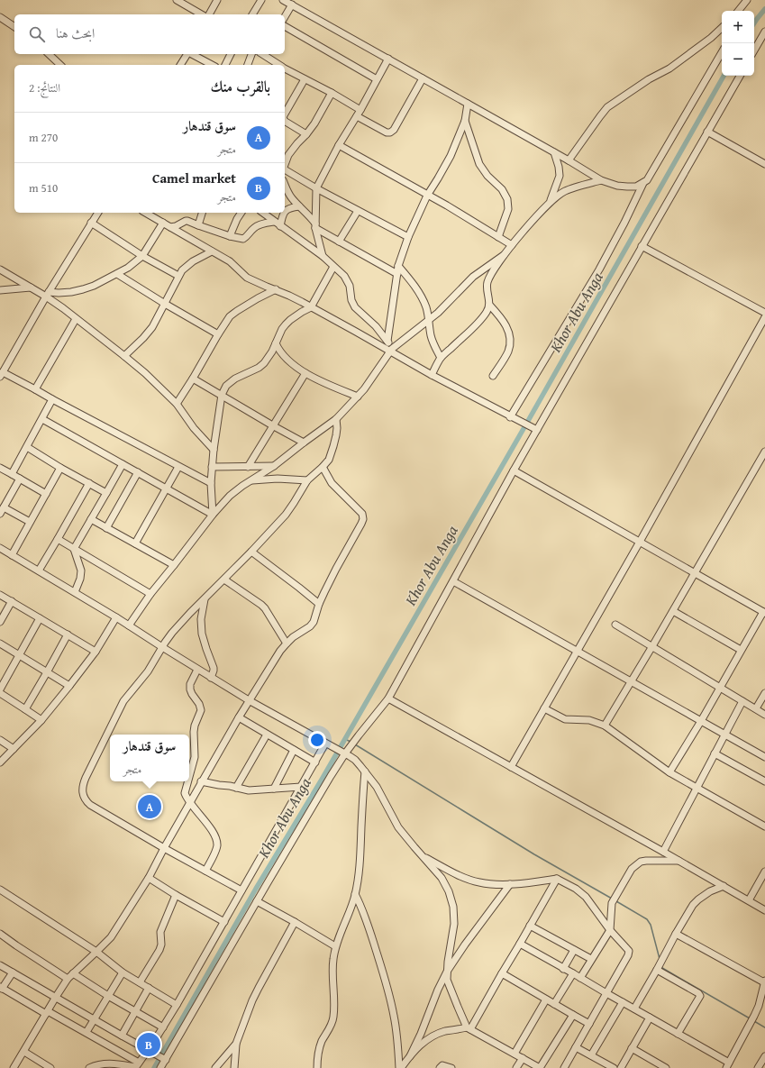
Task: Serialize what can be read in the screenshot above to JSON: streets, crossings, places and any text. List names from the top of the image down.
{
  "water": ["Khor Abu Anga"],
  "page": {
    "map_buttons": ["+", "−"],
    "search": "ابحث هنا",
    "heading": ["بالقرب منك", "النتائج: 2"],
    "list": [
      {
        "mark": "A",
        "name": "سوق قندهار",
        "note": "متجر",
        "value": "270 m"
      },
      {
        "mark": "B",
        "name": "Camel market",
        "note": "متجر",
        "value": "510 m"
      }
    ],
    "popup": ["سوق قندهار", "متجر"],
    "pins": ["A", "B"]
  }
}
